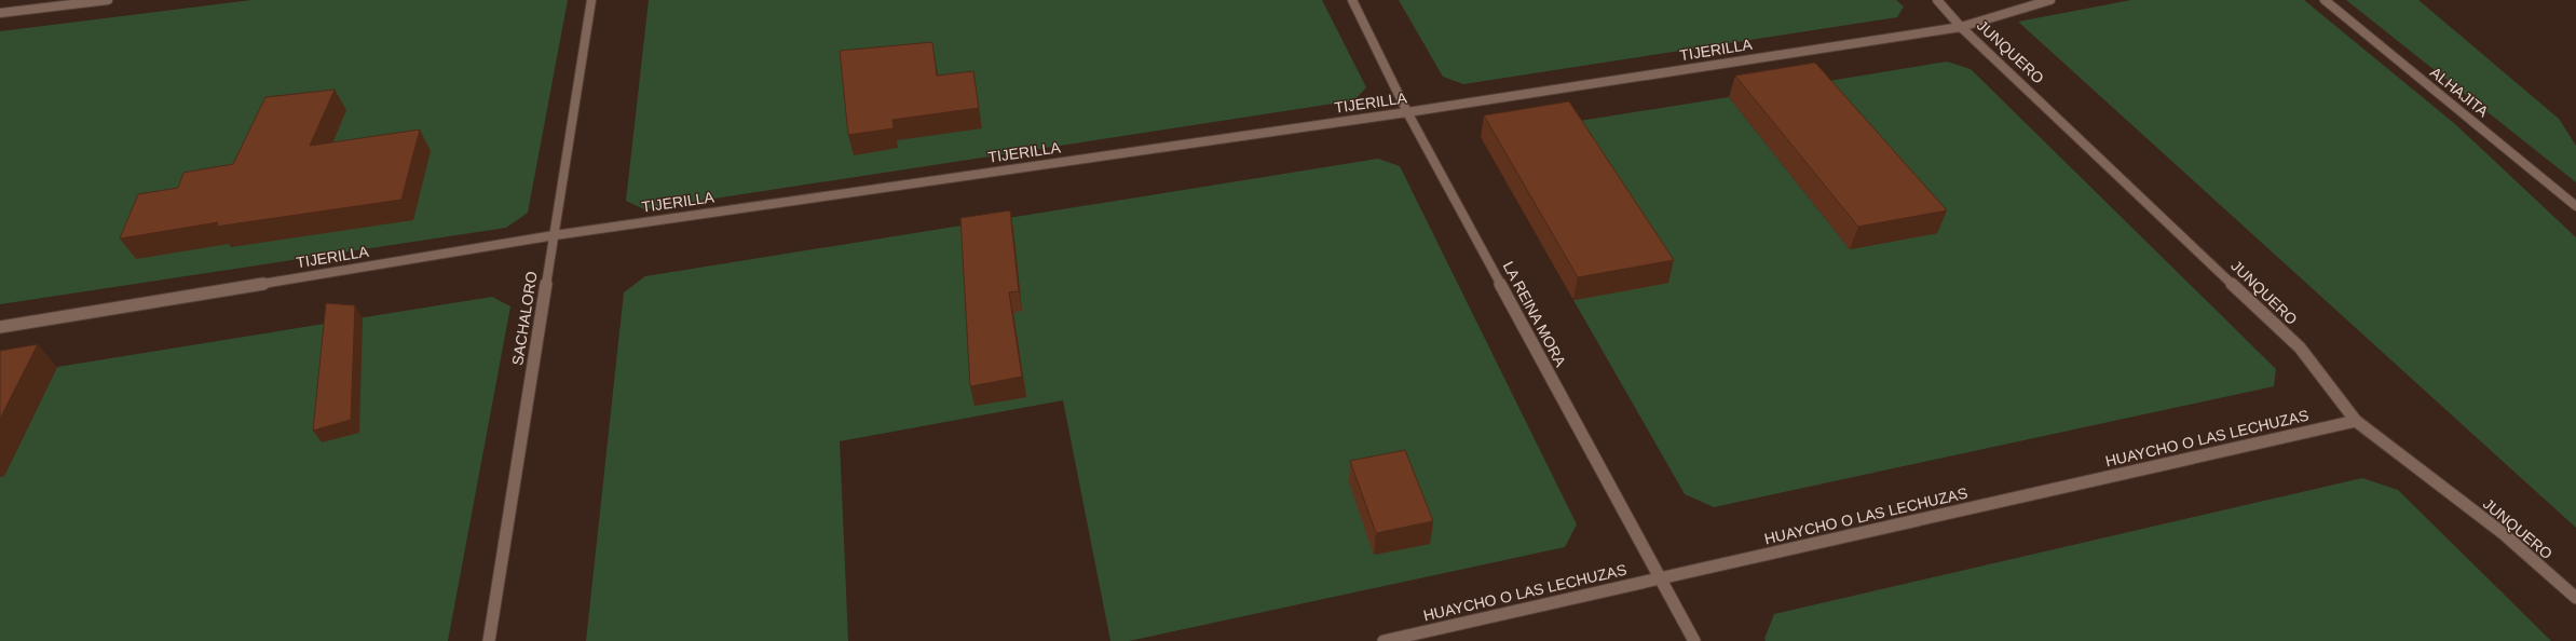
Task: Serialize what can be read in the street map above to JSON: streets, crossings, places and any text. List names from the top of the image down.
{
  "streets": {
    "street": [
      "TIJERILLA",
      "JUNQUERO",
      "ALHAJITA",
      "LA REINA MORA",
      "SACHALORO",
      "HUAYCHO O LAS LECHUZAS"
    ]
  },
  "crossings": [
    ["TIJERILLA", "JUNQUERO"],
    ["TIJERILLA", "LA REINA MORA"],
    ["TIJERILLA", "SACHALORO"],
    ["JUNQUERO", "HUAYCHO O LAS LECHUZAS"],
    ["LA REINA MORA", "HUAYCHO O LAS LECHUZAS"]
  ]
}
